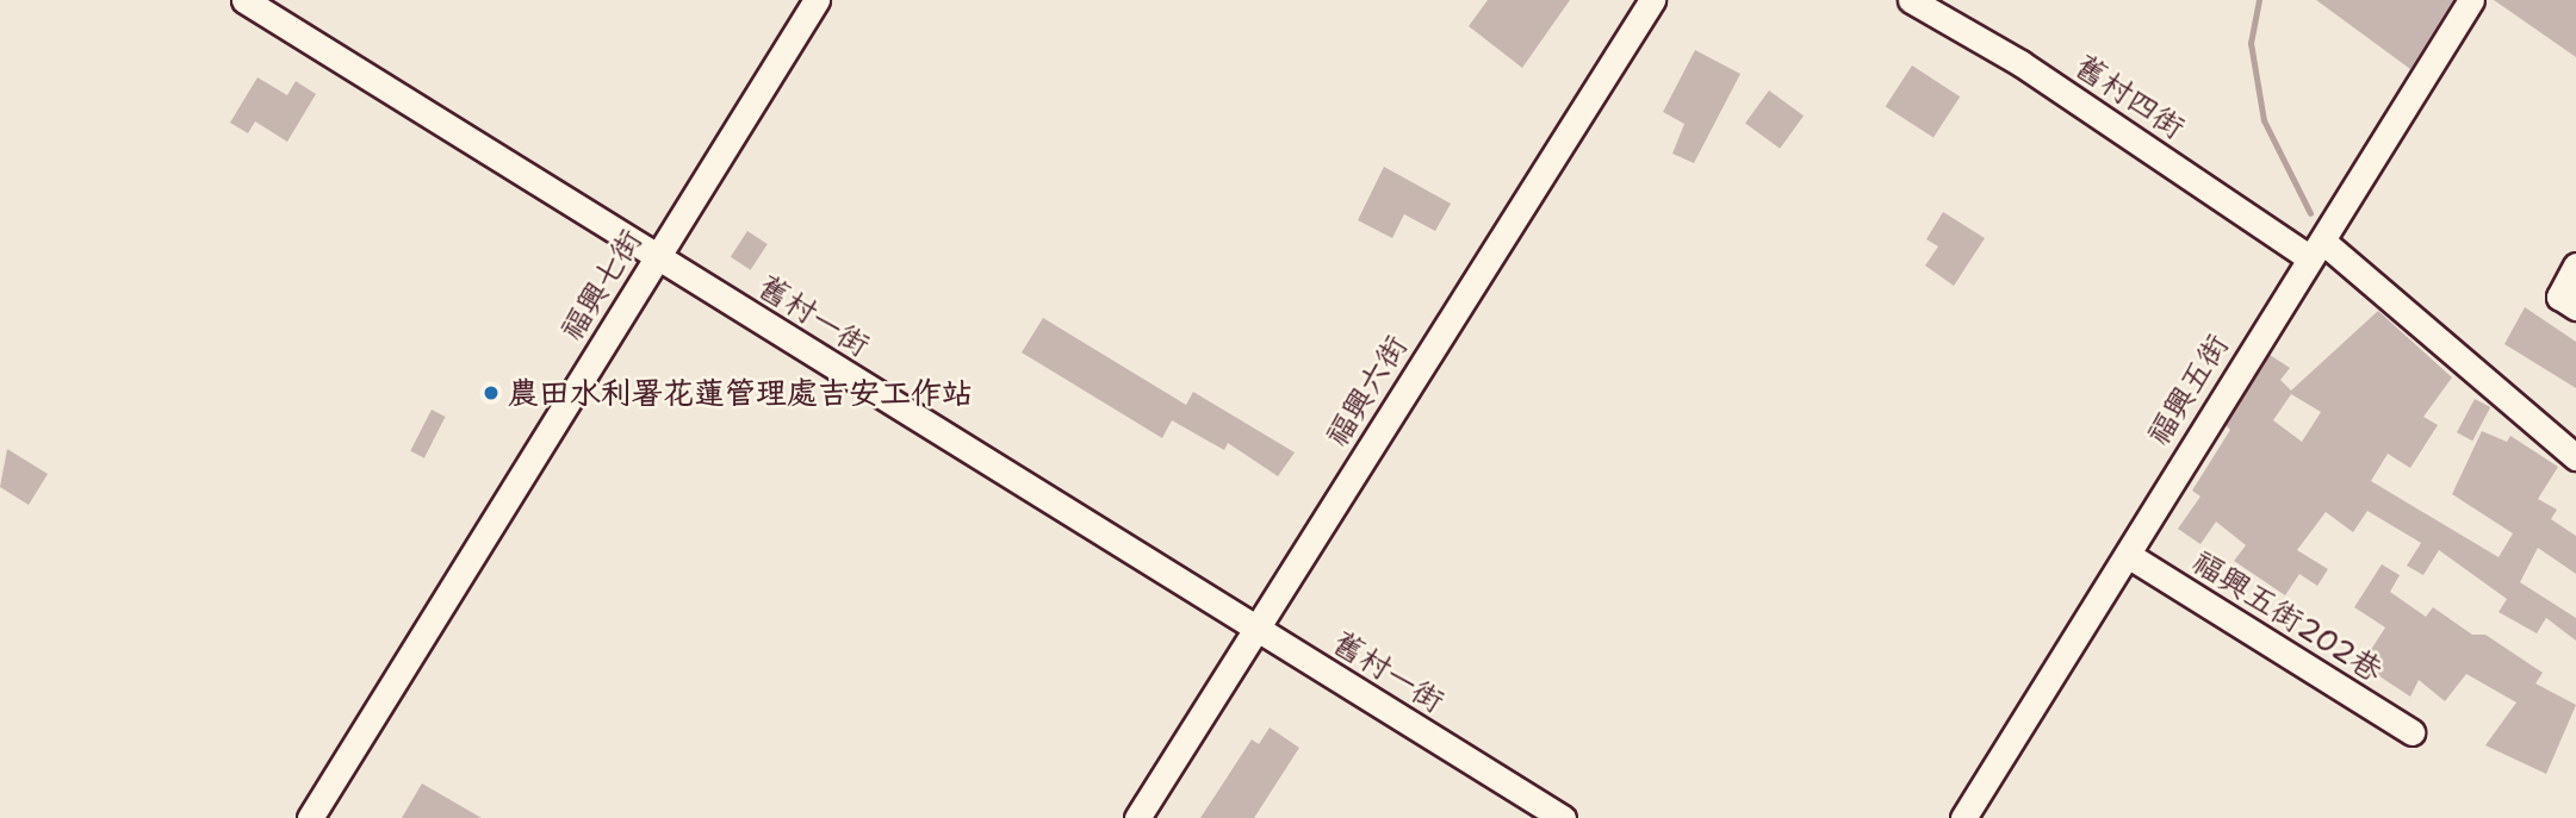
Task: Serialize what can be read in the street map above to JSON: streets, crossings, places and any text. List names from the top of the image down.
{
  "streets": {
    "street": [
      "舊村四街",
      "福興七街",
      "舊村一街",
      "福興五街",
      "福興六街",
      "福興五街202巷"
    ]
  },
  "crossings": [
    ["舊村四街", "福興五街"],
    ["福興七街", "舊村一街"],
    ["舊村一街", "福興六街"],
    ["福興五街", "福興五街202巷"]
  ],
  "places": ["農田水利署花蓮管理處吉安工作站"]
}
